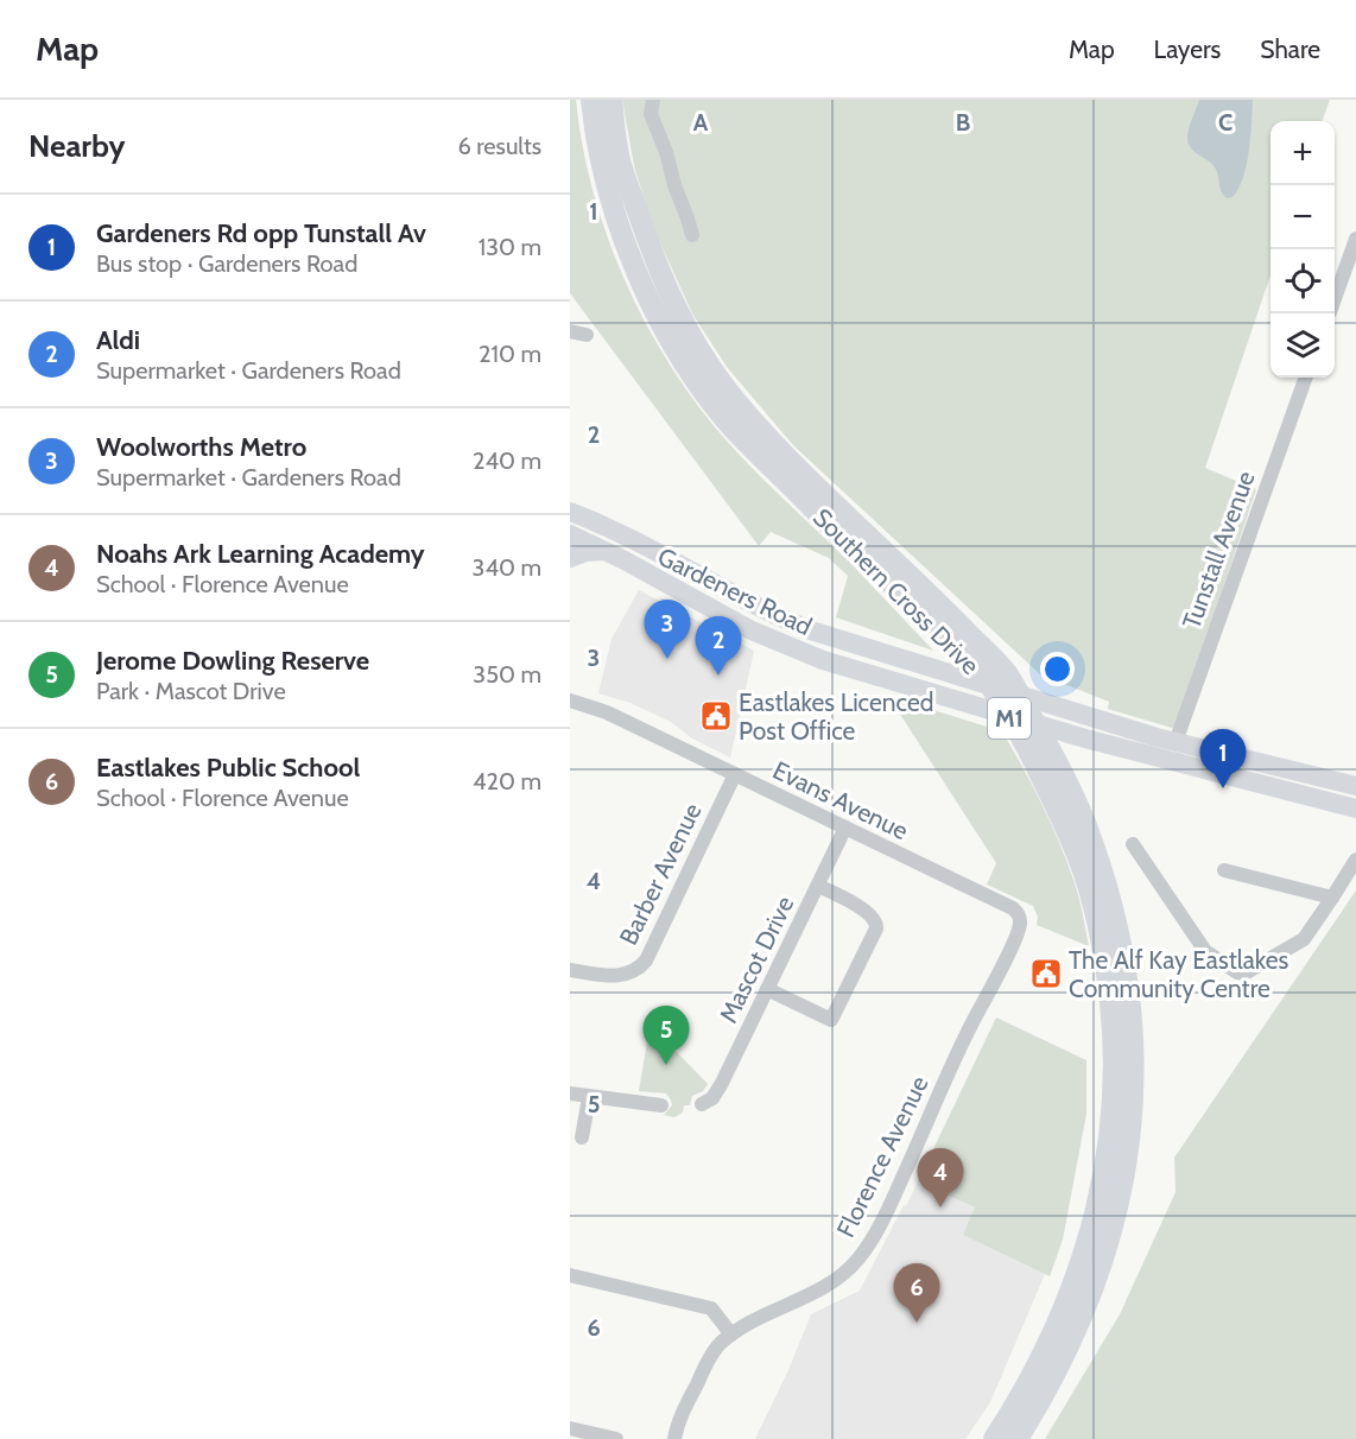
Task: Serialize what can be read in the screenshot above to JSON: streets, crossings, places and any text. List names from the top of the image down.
{
  "streets": {
    "highway": ["Southern Cross Drive", "M1"],
    "main road": ["Gardeners Road"],
    "street": [
      "Tunstall Avenue",
      "Evans Avenue",
      "Barber Avenue",
      "Mascot Drive",
      "Florence Avenue"
    ]
  },
  "crossings": [
    ["Tunstall Avenue", "Gardeners Road"],
    ["Evans Avenue", "Barber Avenue"],
    ["Evans Avenue", "Mascot Drive"],
    ["Evans Avenue", "Florence Avenue"]
  ],
  "places": {
    "public building": ["Eastlakes Licenced Post Office", "The Alf Kay Eastlakes Community Centre"]
  },
  "page": {
    "header": "Map",
    "nav": ["Map", "Layers", "Share"],
    "heading": ["Nearby", "6 results"],
    "map_buttons": ["+", "−"],
    "list": [
      {
        "mark": "1",
        "name": "Gardeners Rd opp Tunstall Av",
        "note": "Bus stop · Gardeners Road",
        "value": "130 m"
      },
      {
        "mark": "2",
        "name": "Aldi",
        "note": "Supermarket · Gardeners Road",
        "value": "210 m"
      },
      {
        "mark": "3",
        "name": "Woolworths Metro",
        "note": "Supermarket · Gardeners Road",
        "value": "240 m"
      },
      {
        "mark": "4",
        "name": "Noahs Ark Learning Academy",
        "note": "School · Florence Avenue",
        "value": "340 m"
      },
      {
        "mark": "5",
        "name": "Jerome Dowling Reserve",
        "note": "Park · Mascot Drive",
        "value": "350 m"
      },
      {
        "mark": "6",
        "name": "Eastlakes Public School",
        "note": "School · Florence Avenue",
        "value": "420 m"
      }
    ],
    "pins": [
      "3",
      "2",
      "1",
      "5",
      "4",
      "6"
    ]
  },
  "grid": {
    "columns": ["A", "B", "C"],
    "rows": [
      "1",
      "2",
      "3",
      "4",
      "5",
      "6"
    ]
  }
}
